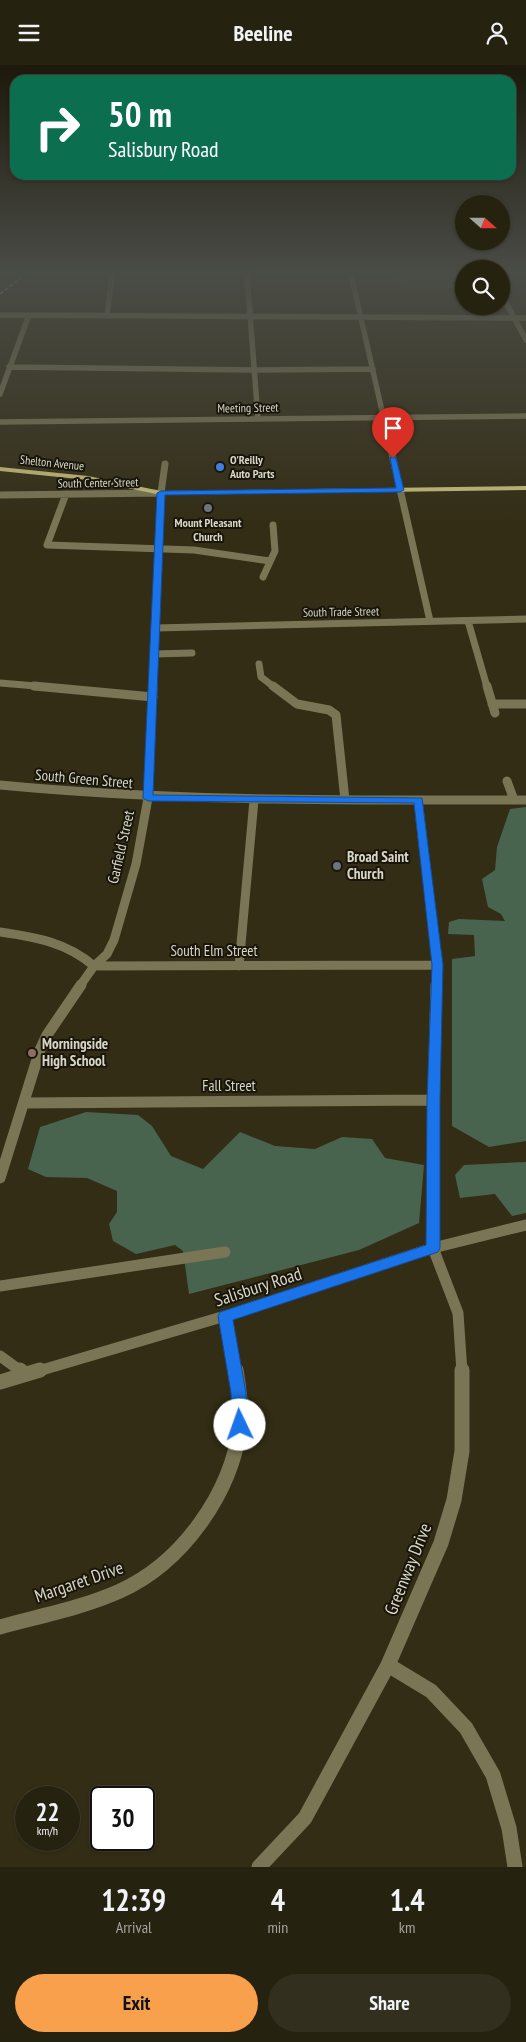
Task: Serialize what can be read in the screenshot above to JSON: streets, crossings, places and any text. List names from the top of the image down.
{
  "streets": {
    "main road": ["Shelton Avenue", "South Center Street"],
    "street": [
      "Meeting Street",
      "South Trade Street",
      "South Green Street",
      "Garfield Street",
      "South Elm Street",
      "Fall Street",
      "Salisbury Road",
      "Greenway Drive",
      "Margaret Drive"
    ]
  },
  "crossings": [
    ["Shelton Avenue", "South Center Street"],
    ["Shelton Avenue", "Garfield Street"],
    ["South Center Street", "Garfield Street"],
    ["South Trade Street", "Garfield Street"],
    ["South Green Street", "Garfield Street"],
    ["Garfield Street", "South Elm Street"],
    ["Garfield Street", "Fall Street"],
    ["Salisbury Road", "Greenway Drive"],
    ["Salisbury Road", "Margaret Drive"]
  ],
  "places": [
    "O'Reilly Auto Parts",
    "Mount Pleasant Church",
    "Broad Saint Church",
    "Morningside High School"
  ],
  "north": "right",
  "page": {
    "header": "Beeline",
    "turn": ["50 m", "Salisbury Road"],
    "speed": "22 km/h",
    "limit": "30",
    "eta": [
      "12:39",
      "Arrival",
      "4",
      "min",
      "1.4",
      "km"
    ],
    "buttons": ["Exit", "Share"]
  }
}
